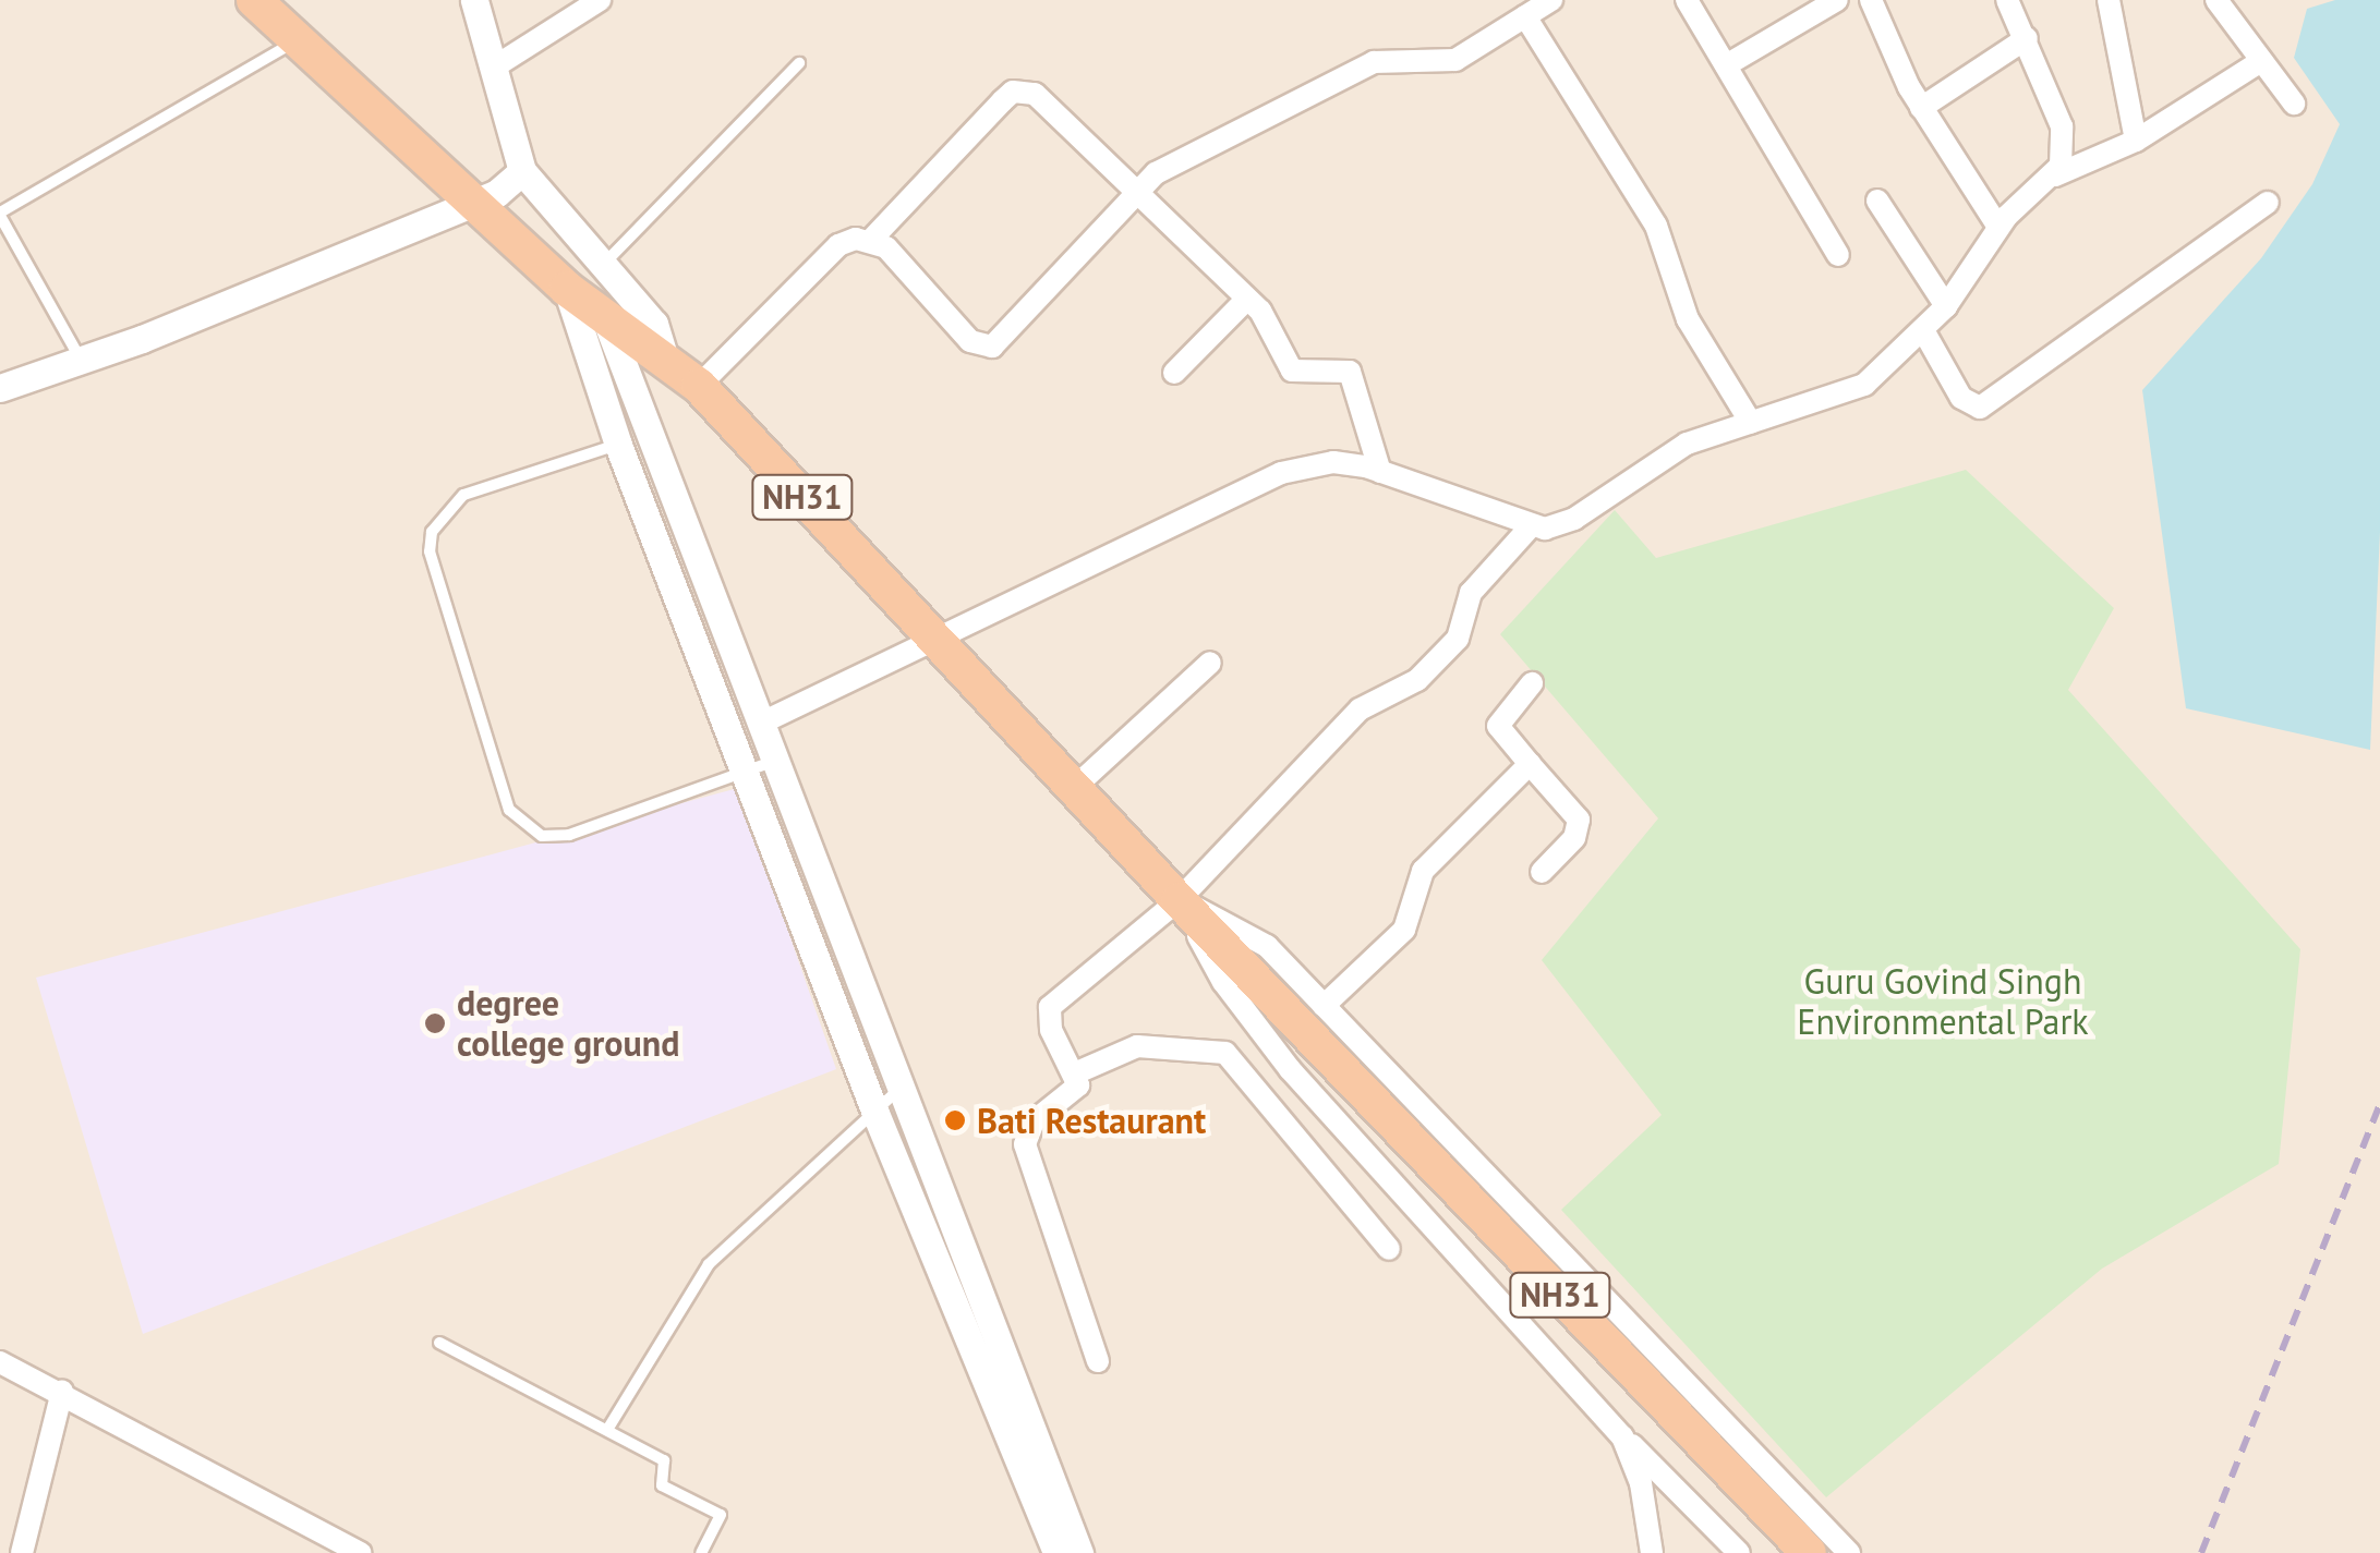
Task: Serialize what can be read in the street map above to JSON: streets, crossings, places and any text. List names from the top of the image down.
{
  "streets": {
    "highway": ["NH31"]
  },
  "parks": ["Guru Govind Singh Environmental Park"],
  "places": ["degree college ground", "Bati Restaurant"]
}
